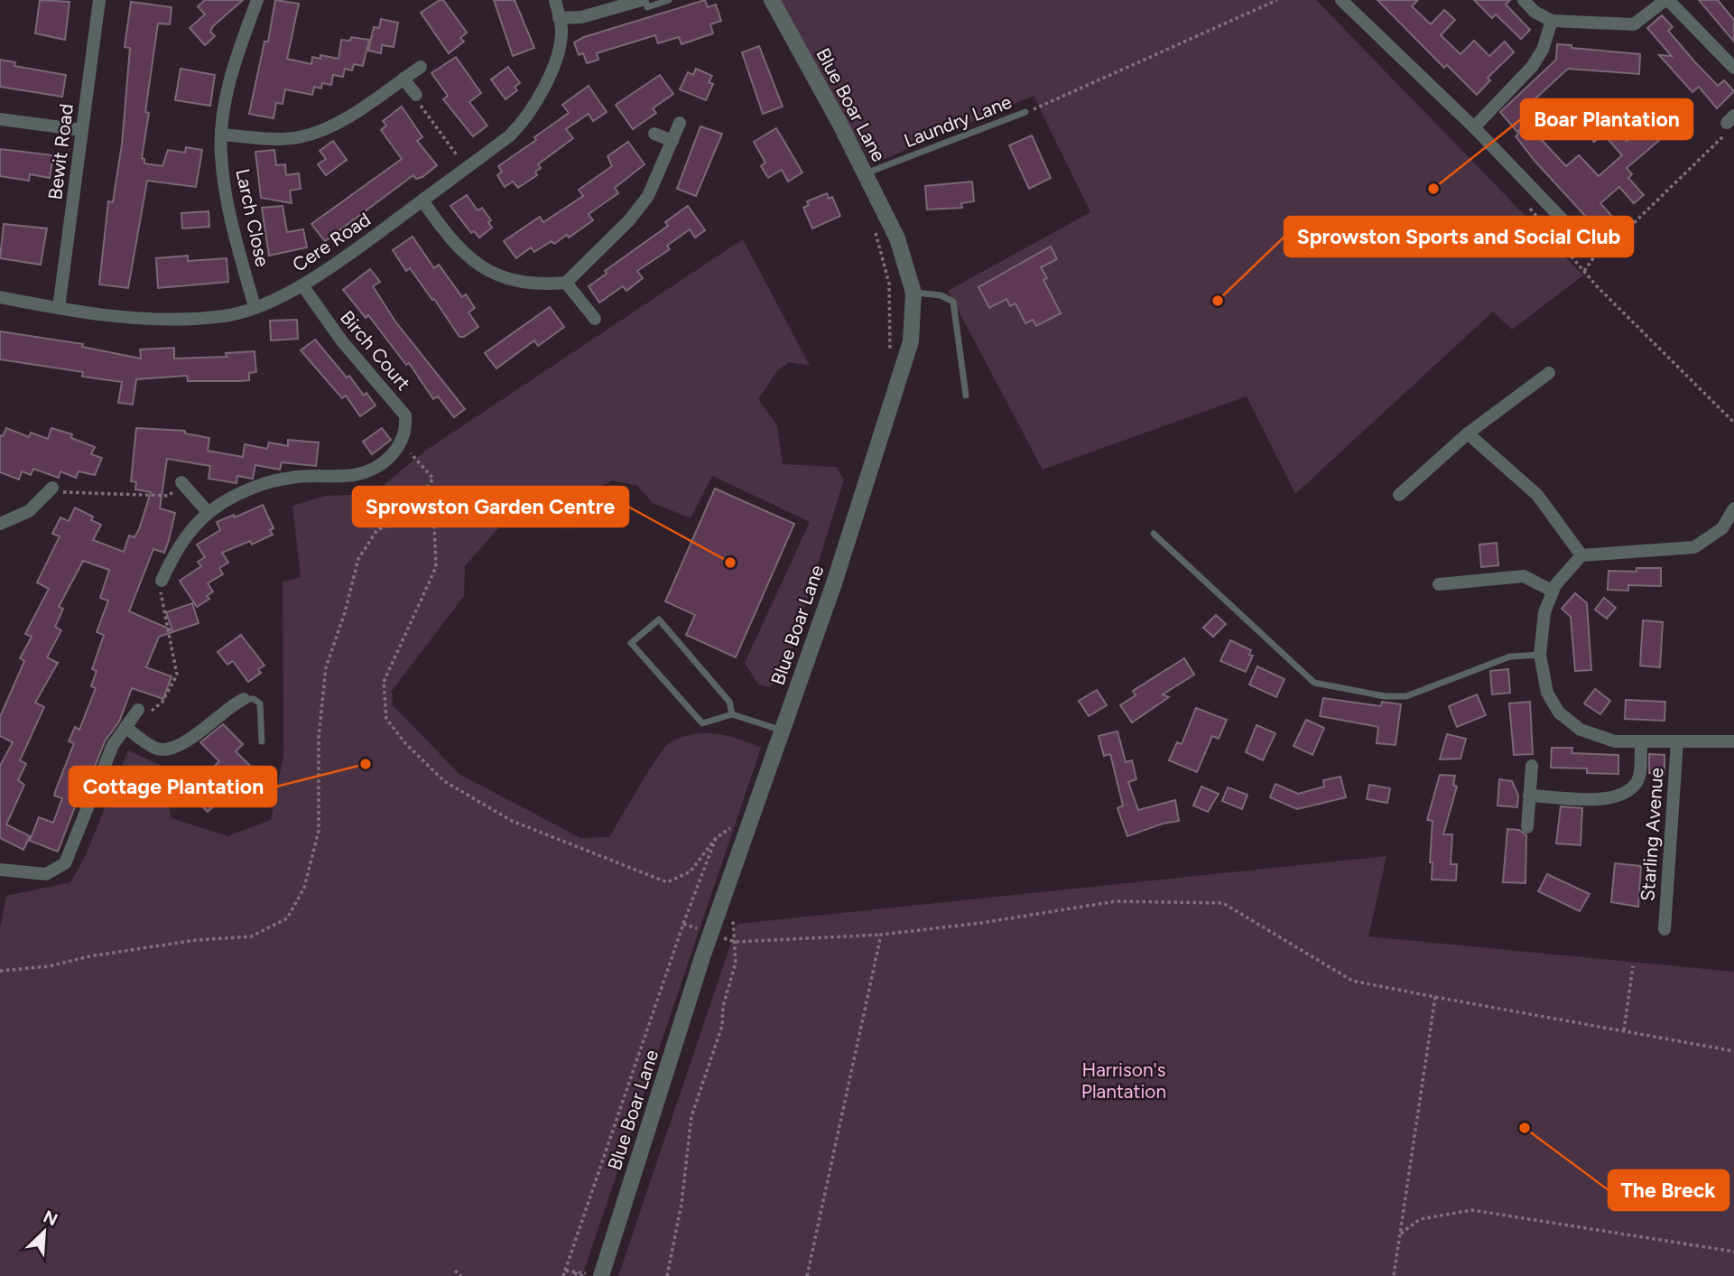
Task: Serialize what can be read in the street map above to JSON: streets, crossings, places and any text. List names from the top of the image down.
{
  "streets": {
    "street": [
      "Blue Boar Lane",
      "Bewit Road",
      "Larch Close",
      "Cere Road",
      "Birch Court",
      "Starling Avenue"
    ],
    "lane": ["Laundry Lane"]
  },
  "crossings": [
    ["Blue Boar Lane", "Laundry Lane"],
    ["Bewit Road", "Cere Road"],
    ["Larch Close", "Cere Road"],
    ["Cere Road", "Birch Court"]
  ],
  "parks": ["Harrison's Plantation"],
  "places": [
    "Boar Plantation",
    "Sprowston Sports and Social Club",
    "Sprowston Garden Centre",
    "Cottage Plantation",
    "The Breck"
  ],
  "north": "top right"
}
